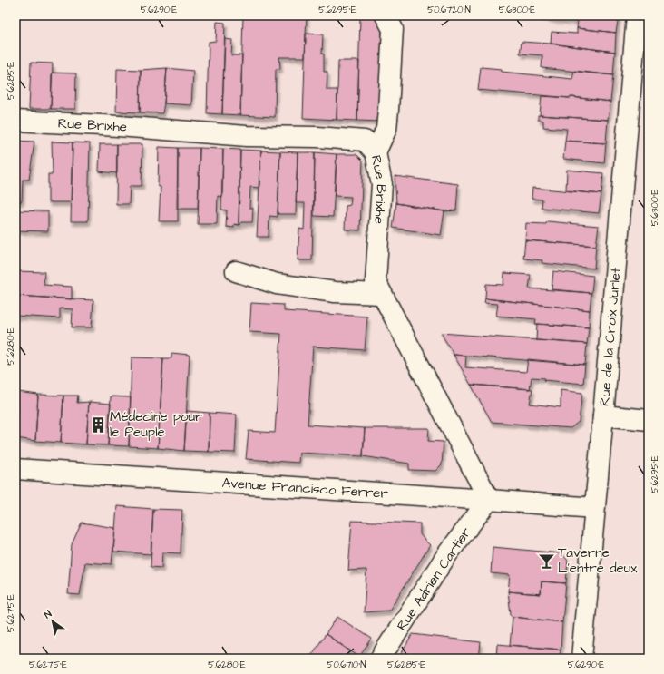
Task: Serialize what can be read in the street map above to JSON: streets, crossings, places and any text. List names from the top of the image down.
{
  "streets": {
    "street": [
      "Rue Brixhe",
      "Rue de la Croix Jurlet",
      "Avenue Francisco Ferrer",
      "Rue Adrien Cartier"
    ]
  },
  "crossings": [
    ["Rue Brixhe", "Avenue Francisco Ferrer"],
    ["Rue Brixhe", "Rue Adrien Cartier"],
    ["Rue de la Croix Jurlet", "Avenue Francisco Ferrer"],
    ["Avenue Francisco Ferrer", "Rue Adrien Cartier"]
  ],
  "places": {
    "building": ["Médecine pour le Peuple"],
    "bar": ["Taverne L'entre deux"]
  },
  "north": "top left",
  "coordinates": [
    "5.6290°E",
    "5.6295°E",
    "50.6720°N",
    "5.6300°E",
    "5.6285°E",
    "5.6280°E",
    "5.6275°E",
    "50.6710°N"
  ]
}
